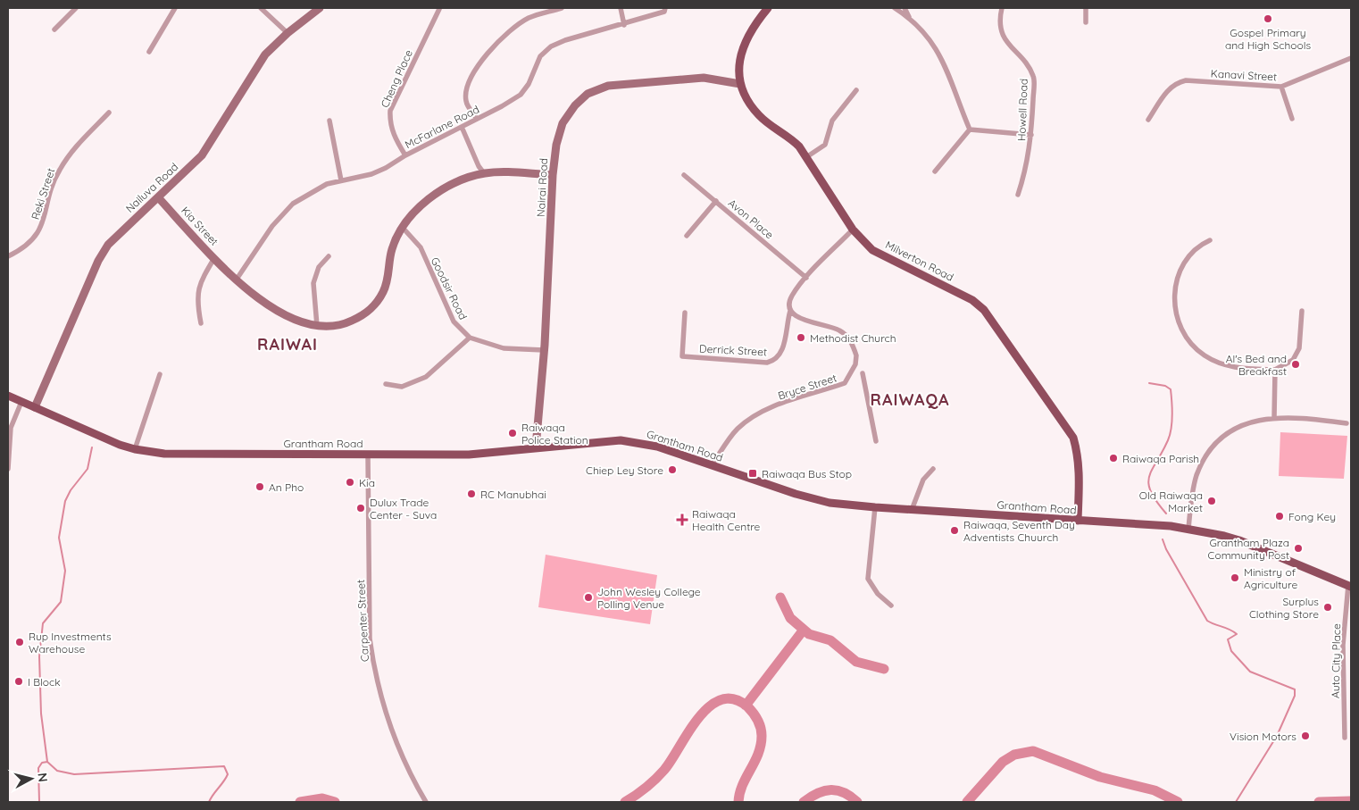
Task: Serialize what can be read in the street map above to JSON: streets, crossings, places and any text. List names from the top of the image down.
{
  "streets": {
    "main road": ["Milverton Road", "Grantham Road"],
    "street": [
      "Kanavi Street",
      "Cheng Place",
      "Howell Road",
      "McFarlane Road",
      "Nailuva Road",
      "Nairai Road",
      "Reki Street",
      "Avon Place",
      "Kia Street",
      "Goodsir Road",
      "Derrick Street",
      "Bryce Street",
      "Carpenter Street",
      "Auto City Place"
    ]
  },
  "crossings": [
    ["Cheng Place", "McFarlane Road"],
    ["McFarlane Road", "Kia Street"],
    ["Nailuva Road", "Kia Street"],
    ["Nailuva Road", "Grantham Road"],
    ["Nairai Road", "Kia Street"],
    ["Nairai Road", "Milverton Road"],
    ["Nairai Road", "Goodsir Road"],
    ["Nairai Road", "Grantham Road"],
    ["Kia Street", "Goodsir Road"],
    ["Milverton Road", "Grantham Road"],
    ["Derrick Street", "Bryce Street"],
    ["Bryce Street", "Grantham Road"],
    ["Grantham Road", "Carpenter Street"],
    ["Grantham Road", "Auto City Place"]
  ],
  "districts": ["RAIWAI", "RAIWAQA"],
  "places": {
    "other": [
      "Gospel Primary and High Schools",
      "Methodist Church",
      "Al's Bed and Breakfast",
      "Raiwaqa Police Station",
      "Raiwaqa Parish",
      "Chiep Ley Store",
      "Kia",
      "An Pho",
      "RC Manubhai",
      "Old Raiwaqa Market",
      "Dulux Trade Center - Suva",
      "Fong Key",
      "Raiwaqa, Seventh Day Adventists Chuurch",
      "Grantham Plaza Community Post",
      "Ministry of Agriculture",
      "John Wesley College Polling Venue",
      "Surplus Clothing Store",
      "Rup Investments Warehouse",
      "I Block",
      "Vision Motors"
    ],
    "transit": ["Raiwaqa Bus Stop"],
    "health": ["Raiwaqa Health Centre"]
  },
  "north": "right"
}
